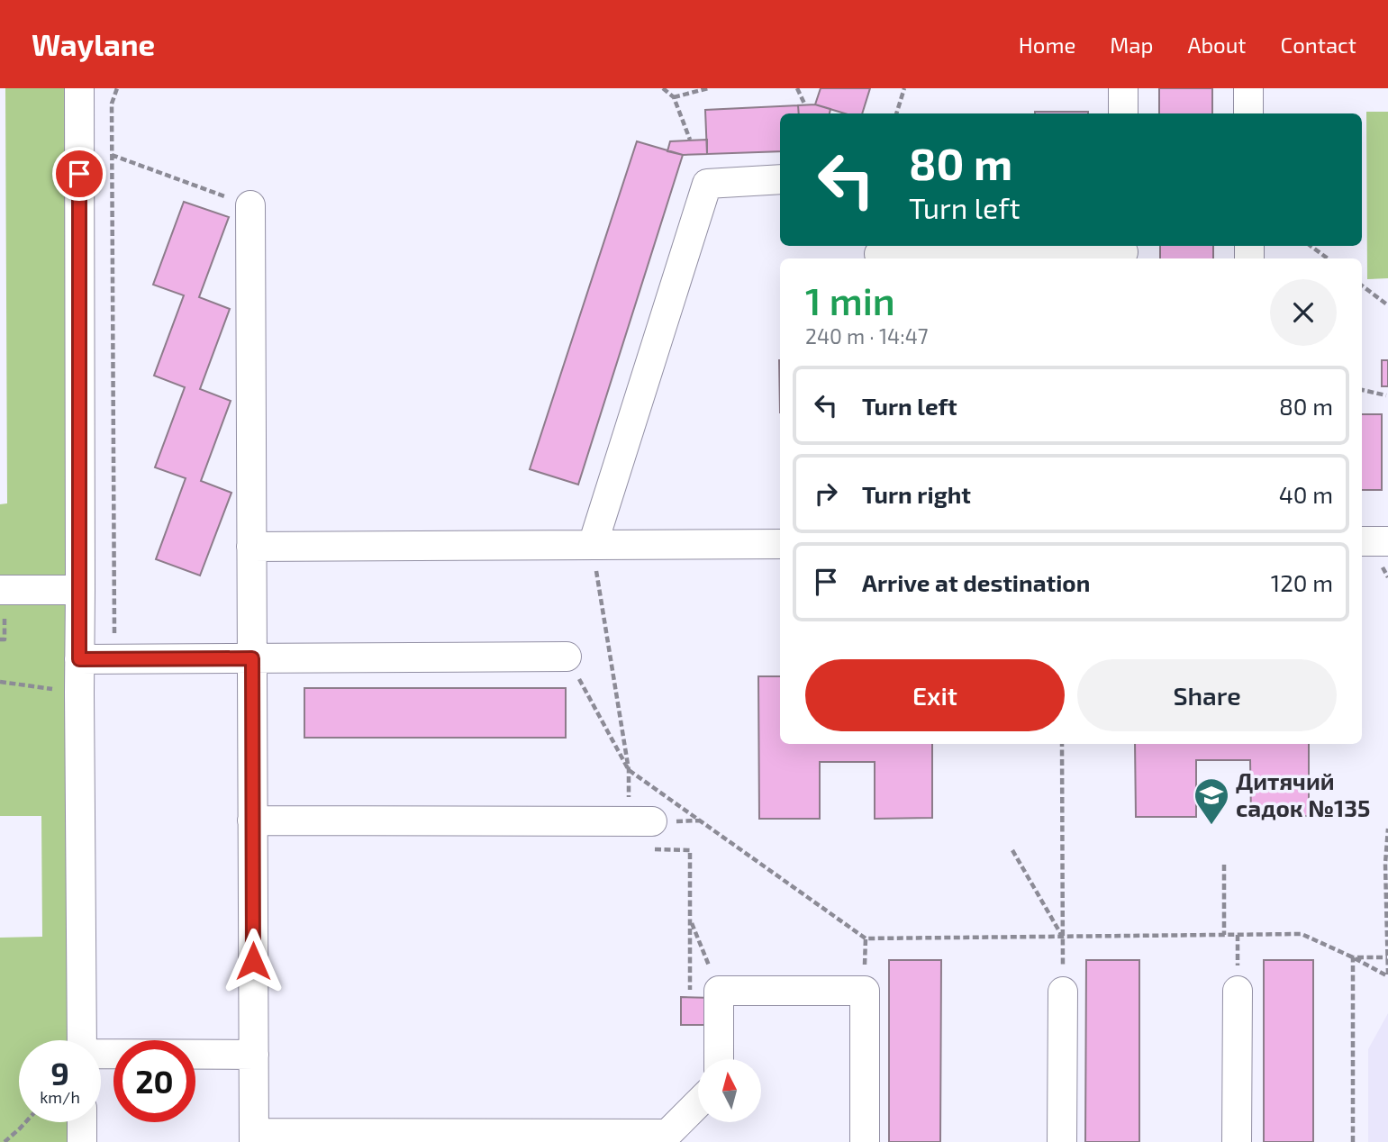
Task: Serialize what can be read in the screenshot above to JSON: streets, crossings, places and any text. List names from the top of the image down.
{
  "places": {
    "school or university": ["Дитячий садок №135"]
  },
  "north": "top",
  "page": {
    "header": "Waylane",
    "nav": [
      "Home",
      "Map",
      "About",
      "Contact"
    ],
    "turn": ["80 m", "Turn left"],
    "heading": ["1 min", "240 m · 14:47"],
    "list": [
      {
        "name": "Turn left",
        "value": "80 m"
      },
      {
        "name": "Turn right",
        "value": "40 m"
      },
      {
        "name": "Arrive at destination",
        "value": "120 m"
      }
    ],
    "buttons": ["Exit", "Share"],
    "speed": "9 km/h",
    "limit": "20"
  }
}
